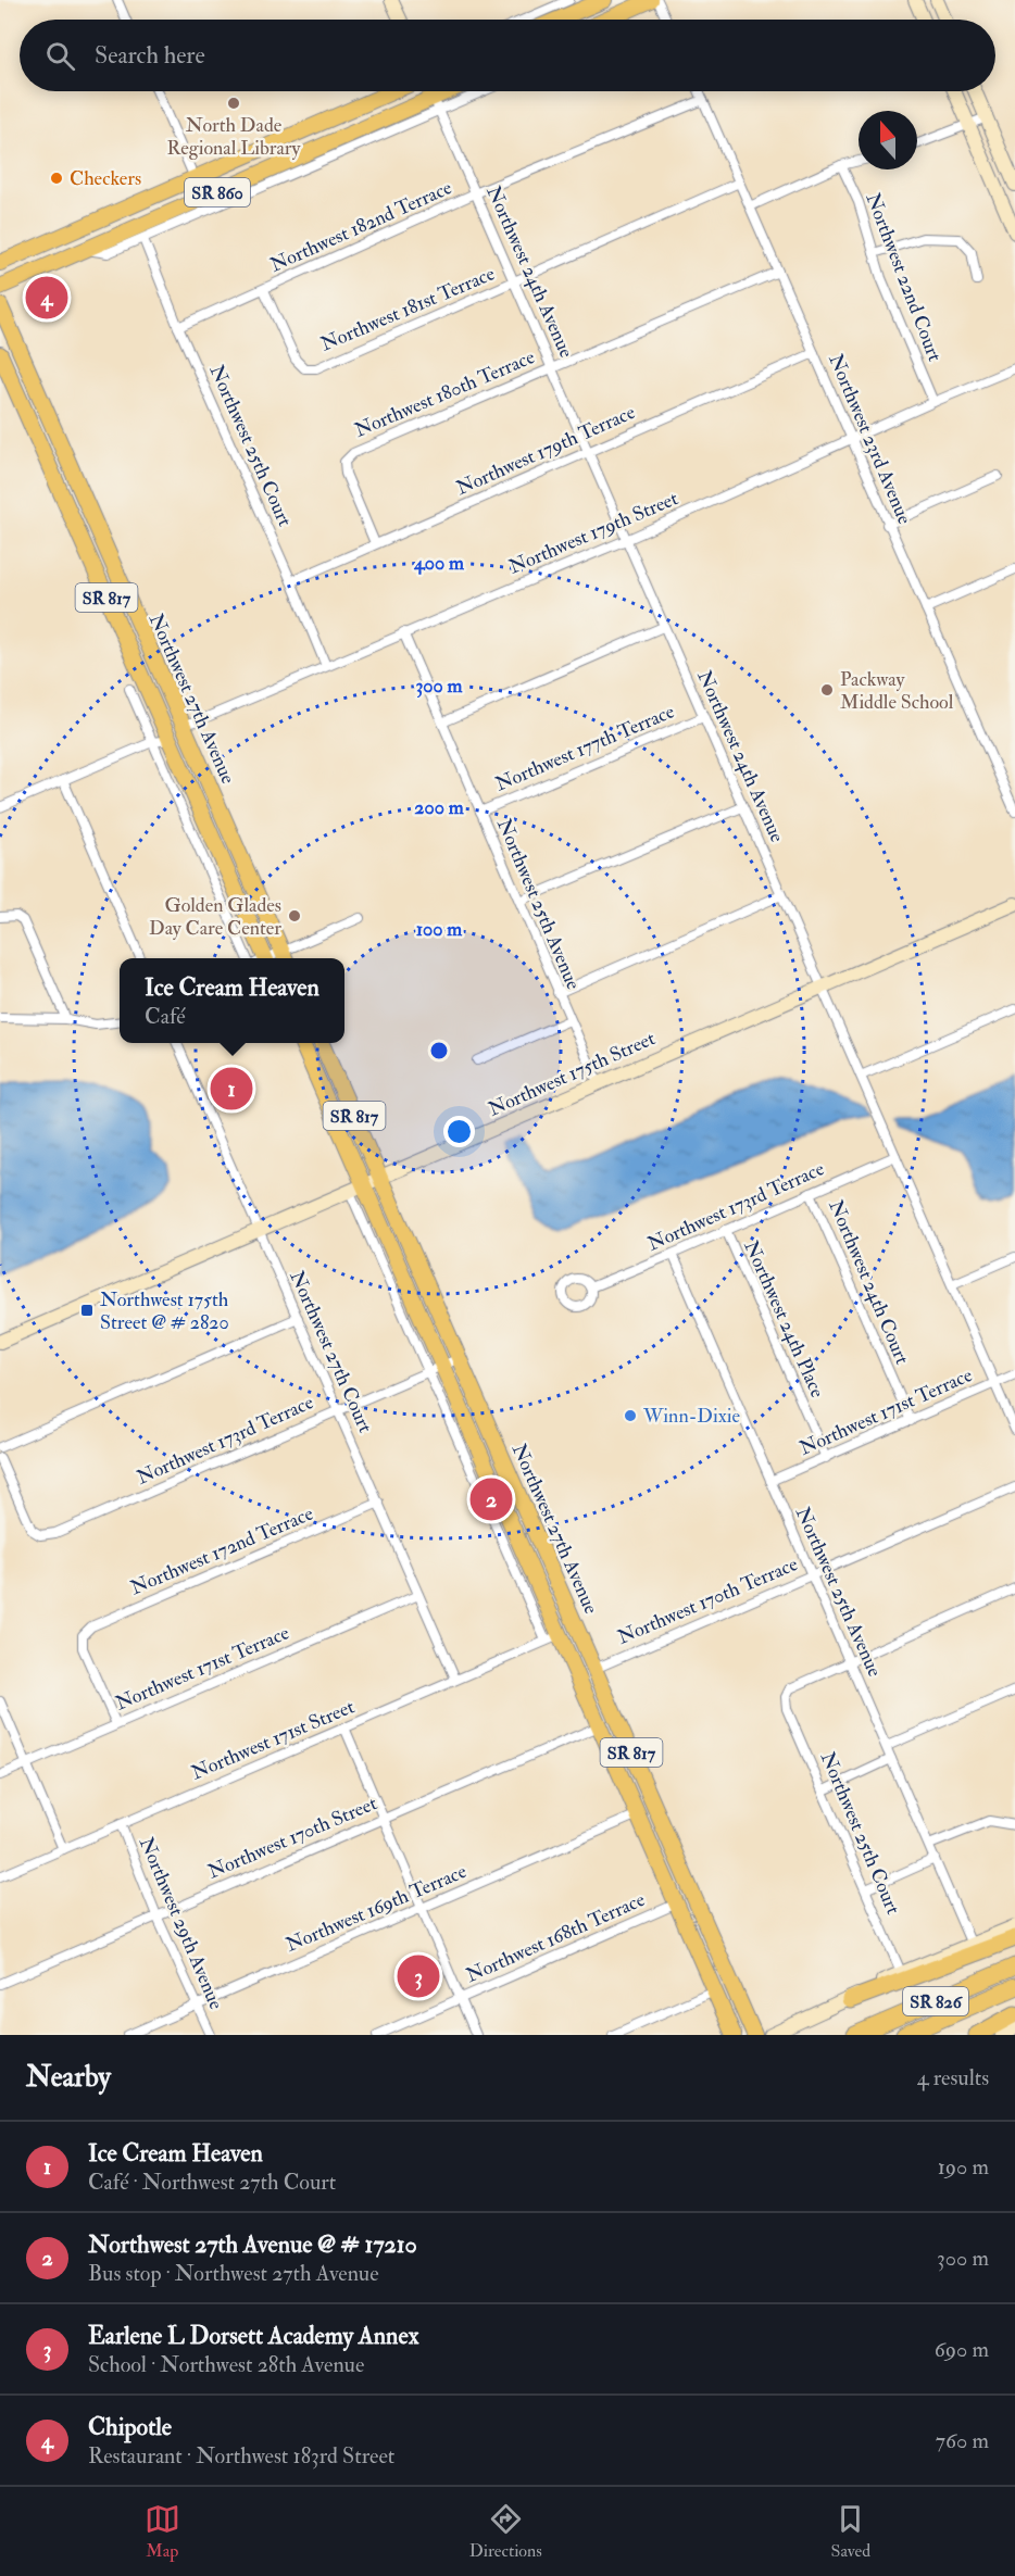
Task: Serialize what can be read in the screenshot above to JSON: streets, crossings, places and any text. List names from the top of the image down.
{
  "streets": {
    "highway": ["SR 826"],
    "main road": ["SR 860", "SR 817", "Northwest 27th Avenue"],
    "street": [
      "Northwest 182nd Terrace",
      "Northwest 24th Avenue",
      "Northwest 22nd Court",
      "Northwest 181st Terrace",
      "Northwest 180th Terrace",
      "Northwest 23rd Avenue",
      "Northwest 25th Court",
      "Northwest 179th Terrace",
      "Northwest 179th Street",
      "Northwest 177th Terrace",
      "Northwest 25th Avenue",
      "Northwest 175th Street",
      "Northwest 173rd Terrace",
      "Northwest 24th Court",
      "Northwest 24th Place",
      "Northwest 27th Court",
      "Northwest 171st Terrace",
      "Northwest 172nd Terrace",
      "Northwest 170th Terrace",
      "Northwest 171st Street",
      "Northwest 170th Street",
      "Northwest 169th Terrace",
      "Northwest 29th Avenue",
      "Northwest 168th Terrace"
    ]
  },
  "crossings": [
    ["SR 860", "Northwest 24th Avenue"],
    ["Northwest 182nd Terrace", "Northwest 24th Avenue"],
    ["Northwest 182nd Terrace", "Northwest 181st Terrace"],
    ["Northwest 182nd Terrace", "Northwest 23rd Avenue"],
    ["Northwest 182nd Terrace", "Northwest 25th Court"],
    ["Northwest 24th Avenue", "Northwest 181st Terrace"],
    ["Northwest 24th Avenue", "Northwest 180th Terrace"],
    ["Northwest 24th Avenue", "Northwest 179th Terrace"],
    ["Northwest 24th Avenue", "Northwest 179th Street"],
    ["Northwest 24th Avenue", "Northwest 177th Terrace"],
    ["Northwest 24th Avenue", "Northwest 175th Street"],
    ["Northwest 24th Avenue", "Northwest 173rd Terrace"],
    ["Northwest 24th Avenue", "Northwest 171st Terrace"],
    ["Northwest 22nd Court", "Northwest 179th Street"],
    ["Northwest 181st Terrace", "Northwest 23rd Avenue"],
    ["Northwest 180th Terrace", "Northwest 23rd Avenue"],
    ["Northwest 180th Terrace", "Northwest 179th Terrace"],
    ["Northwest 23rd Avenue", "Northwest 179th Terrace"],
    ["Northwest 23rd Avenue", "Northwest 179th Street"],
    ["Northwest 25th Court", "Northwest 179th Terrace"],
    ["Northwest 25th Court", "Northwest 179th Street"],
    ["Northwest 25th Court", "Northwest 25th Avenue"],
    ["Northwest 179th Street", "Northwest 27th Avenue"],
    ["Northwest 179th Street", "Northwest 25th Avenue"],
    ["Northwest 27th Avenue", "Northwest 175th Street"],
    ["Northwest 27th Avenue", "Northwest 173rd Terrace"],
    ["Northwest 27th Avenue", "Northwest 170th Terrace"],
    ["Northwest 27th Avenue", "Northwest 171st Street"],
    ["Northwest 27th Avenue", "Northwest 170th Street"],
    ["Northwest 27th Avenue", "Northwest 169th Terrace"],
    ["Northwest 27th Avenue", "Northwest 168th Terrace"],
    ["Northwest 177th Terrace", "Northwest 25th Avenue"],
    ["Northwest 25th Avenue", "Northwest 175th Street"],
    ["Northwest 25th Avenue", "Northwest 173rd Terrace"],
    ["Northwest 25th Avenue", "Northwest 171st Terrace"],
    ["Northwest 25th Avenue", "Northwest 170th Terrace"],
    ["Northwest 175th Street", "Northwest 27th Court"],
    ["Northwest 173rd Terrace", "Northwest 24th Court"],
    ["Northwest 173rd Terrace", "Northwest 24th Place"],
    ["Northwest 173rd Terrace", "Northwest 27th Court"],
    ["Northwest 24th Court", "Northwest 171st Terrace"],
    ["Northwest 24th Place", "Northwest 171st Terrace"],
    ["Northwest 27th Court", "Northwest 171st Terrace"],
    ["Northwest 27th Court", "Northwest 172nd Terrace"],
    ["Northwest 27th Court", "Northwest 171st Street"],
    ["Northwest 171st Terrace", "Northwest 172nd Terrace"],
    ["Northwest 171st Street", "Northwest 29th Avenue"],
    ["Northwest 170th Street", "Northwest 29th Avenue"],
    ["Northwest 169th Terrace", "Northwest 29th Avenue"]
  ],
  "places": {
    "other": [
      "North Dade Regional Library",
      "Checkers",
      "Packway Middle School",
      "Golden Glades Day Care Center",
      "Winn-Dixie"
    ],
    "transit": ["Northwest 175th Street @ # 2820"]
  },
  "north": "top",
  "page": {
    "search": "Search here",
    "pins": [
      "4",
      "1",
      "2",
      "3"
    ],
    "popup": ["Ice Cream Heaven", "Café"],
    "heading": ["Nearby", "4 results"],
    "list": [
      {
        "mark": "1",
        "name": "Ice Cream Heaven",
        "note": "Café · Northwest 27th Court",
        "value": "190 m"
      },
      {
        "mark": "2",
        "name": "Northwest 27th Avenue @ # 17210",
        "note": "Bus stop · Northwest 27th Avenue",
        "value": "300 m"
      },
      {
        "mark": "3",
        "name": "Earlene L Dorsett Academy Annex",
        "note": "School · Northwest 28th Avenue",
        "value": "690 m"
      },
      {
        "mark": "4",
        "name": "Chipotle",
        "note": "Restaurant · Northwest 183rd Street",
        "value": "760 m"
      }
    ],
    "nav": ["Map", "Directions", "Saved"]
  },
  "rings": [
    "400 m",
    "300 m",
    "200 m",
    "100 m"
  ]
}
